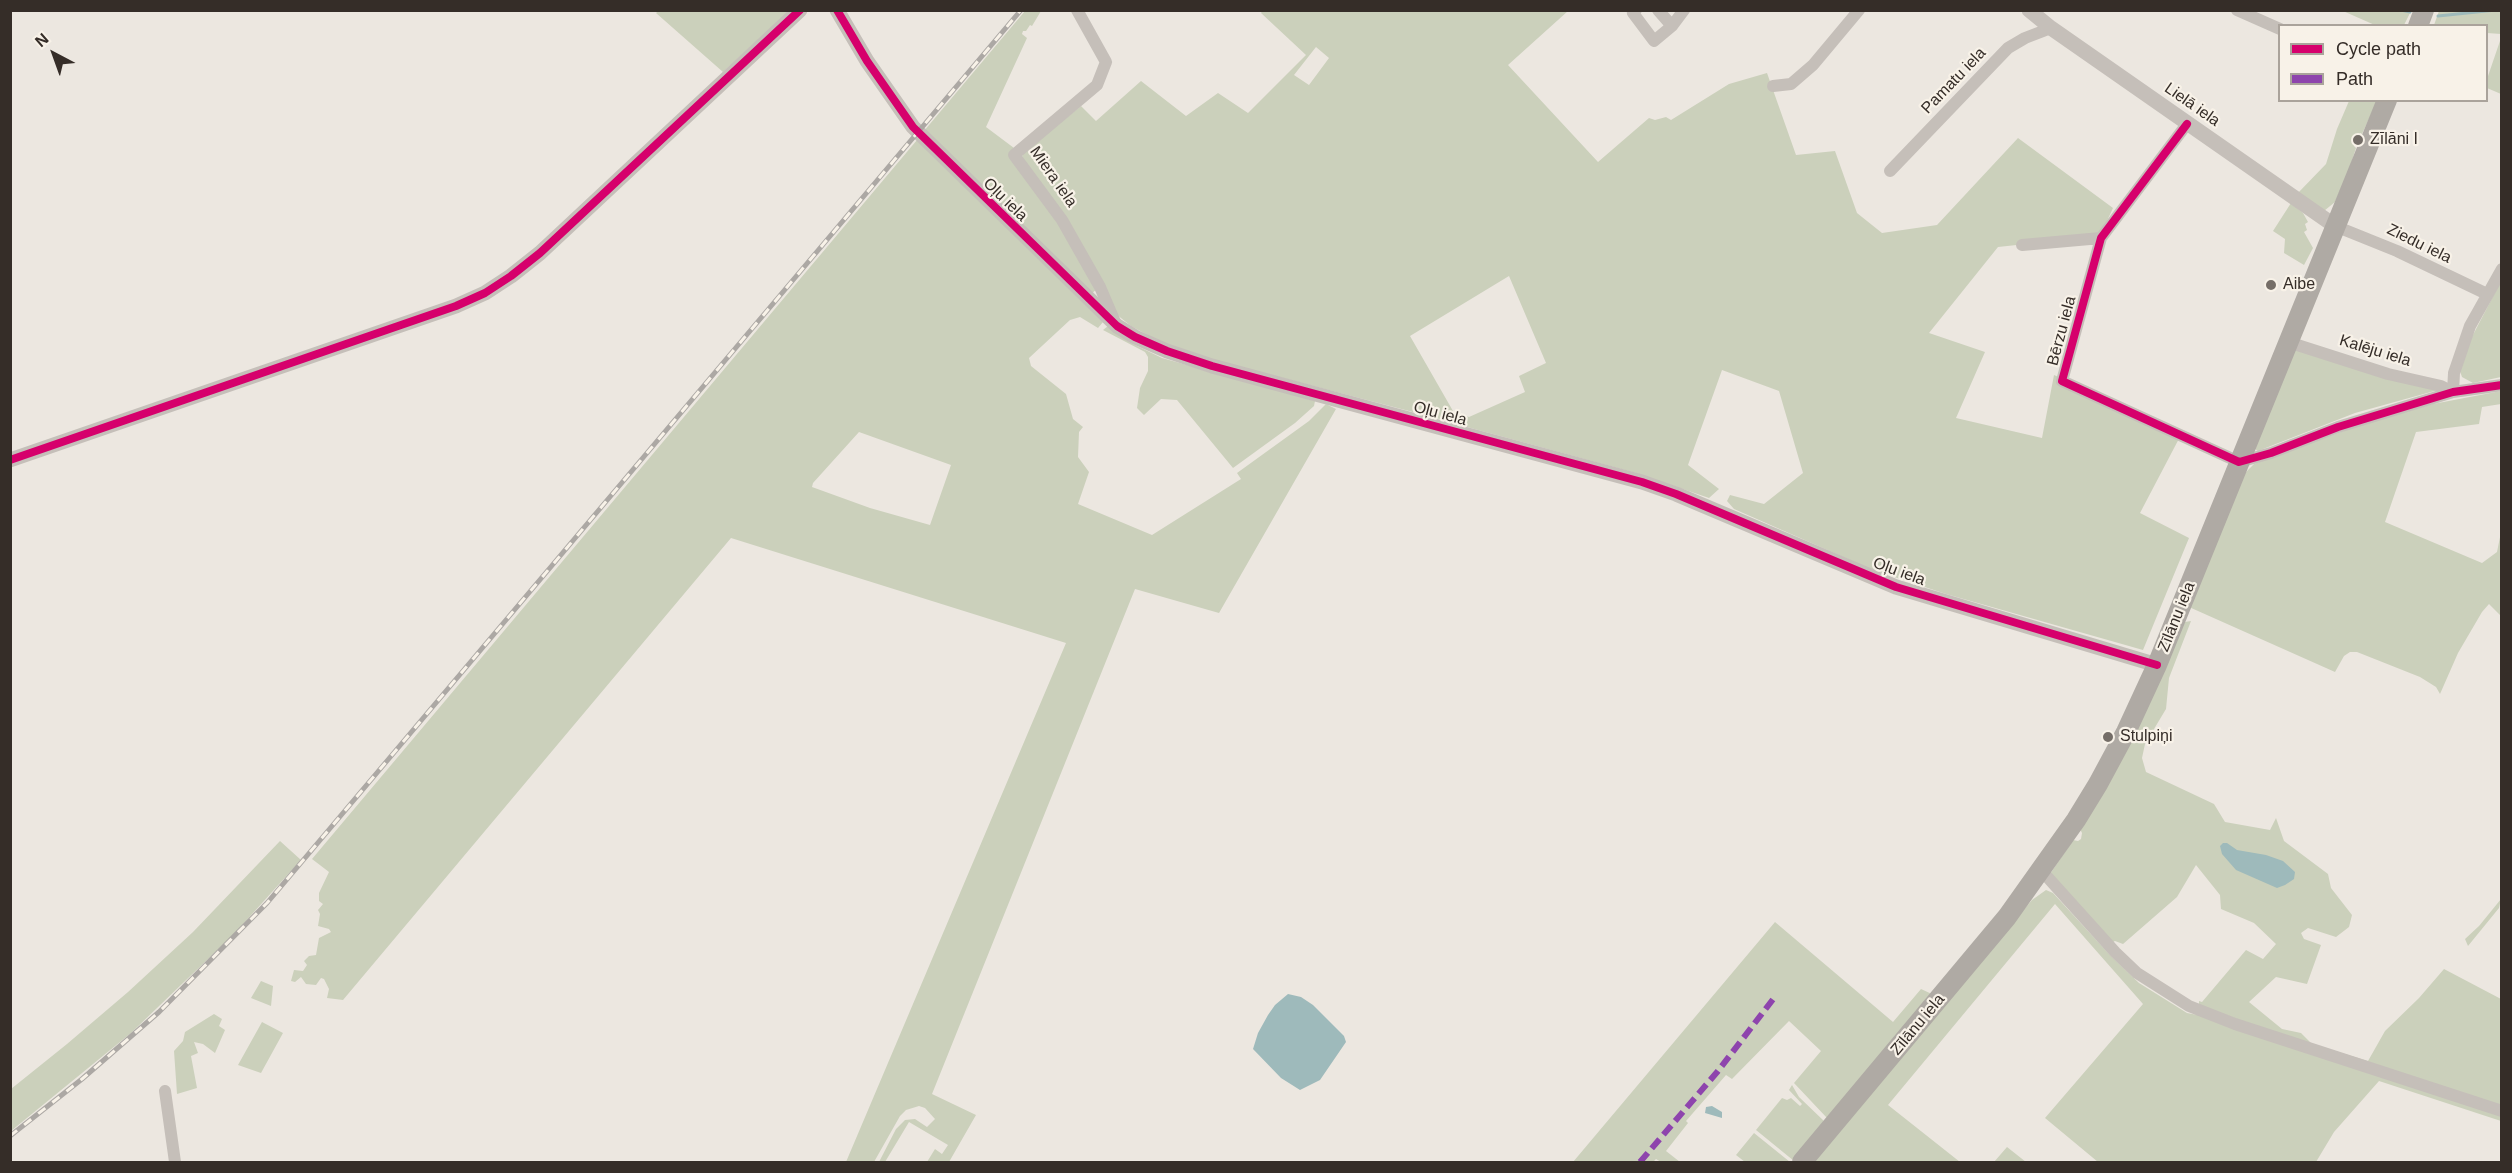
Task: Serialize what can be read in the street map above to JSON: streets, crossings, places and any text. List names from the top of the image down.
{
  "streets": {
    "highway": ["Zīlānu iela"],
    "street": [
      "Pamatu iela",
      "Lielā iela",
      "Miera iela",
      "Oļu iela",
      "Ziedu iela",
      "Bērzu iela",
      "Kalēju iela"
    ]
  },
  "crossings": [
    ["Pamatu iela", "Lielā iela"],
    ["Lielā iela", "Ziedu iela"],
    ["Lielā iela", "Bērzu iela"],
    ["Lielā iela", "Zīlānu iela"],
    ["Miera iela", "Oļu iela"],
    ["Oļu iela", "Zīlānu iela"],
    ["Ziedu iela", "Zīlānu iela"],
    ["Bērzu iela", "Zīlānu iela"],
    ["Kalēju iela", "Zīlānu iela"]
  ],
  "places": ["Zīlāni I", "Aibe", "Stulpiņi"],
  "legend": ["Cycle path", "Path"],
  "north": "top left"
}
